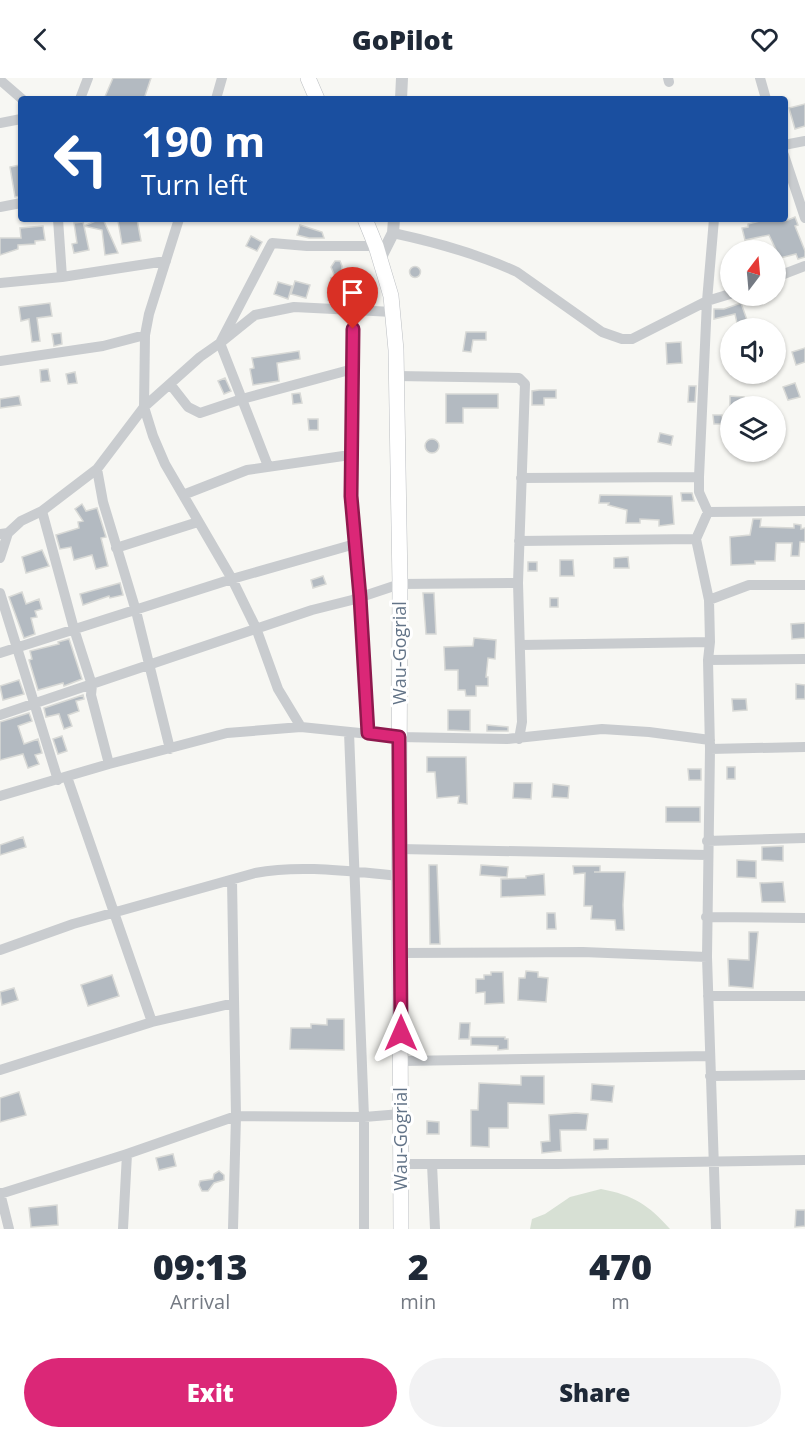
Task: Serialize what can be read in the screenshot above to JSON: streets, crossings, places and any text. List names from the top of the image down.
{
  "streets": {
    "main road": ["Wau-Gogrial"]
  },
  "north": "top",
  "page": {
    "header": "GoPilot",
    "turn": ["190 m", "Turn left"],
    "eta": [
      "09:13",
      "Arrival",
      "2",
      "min",
      "470",
      "m"
    ],
    "buttons": ["Exit", "Share"]
  }
}
